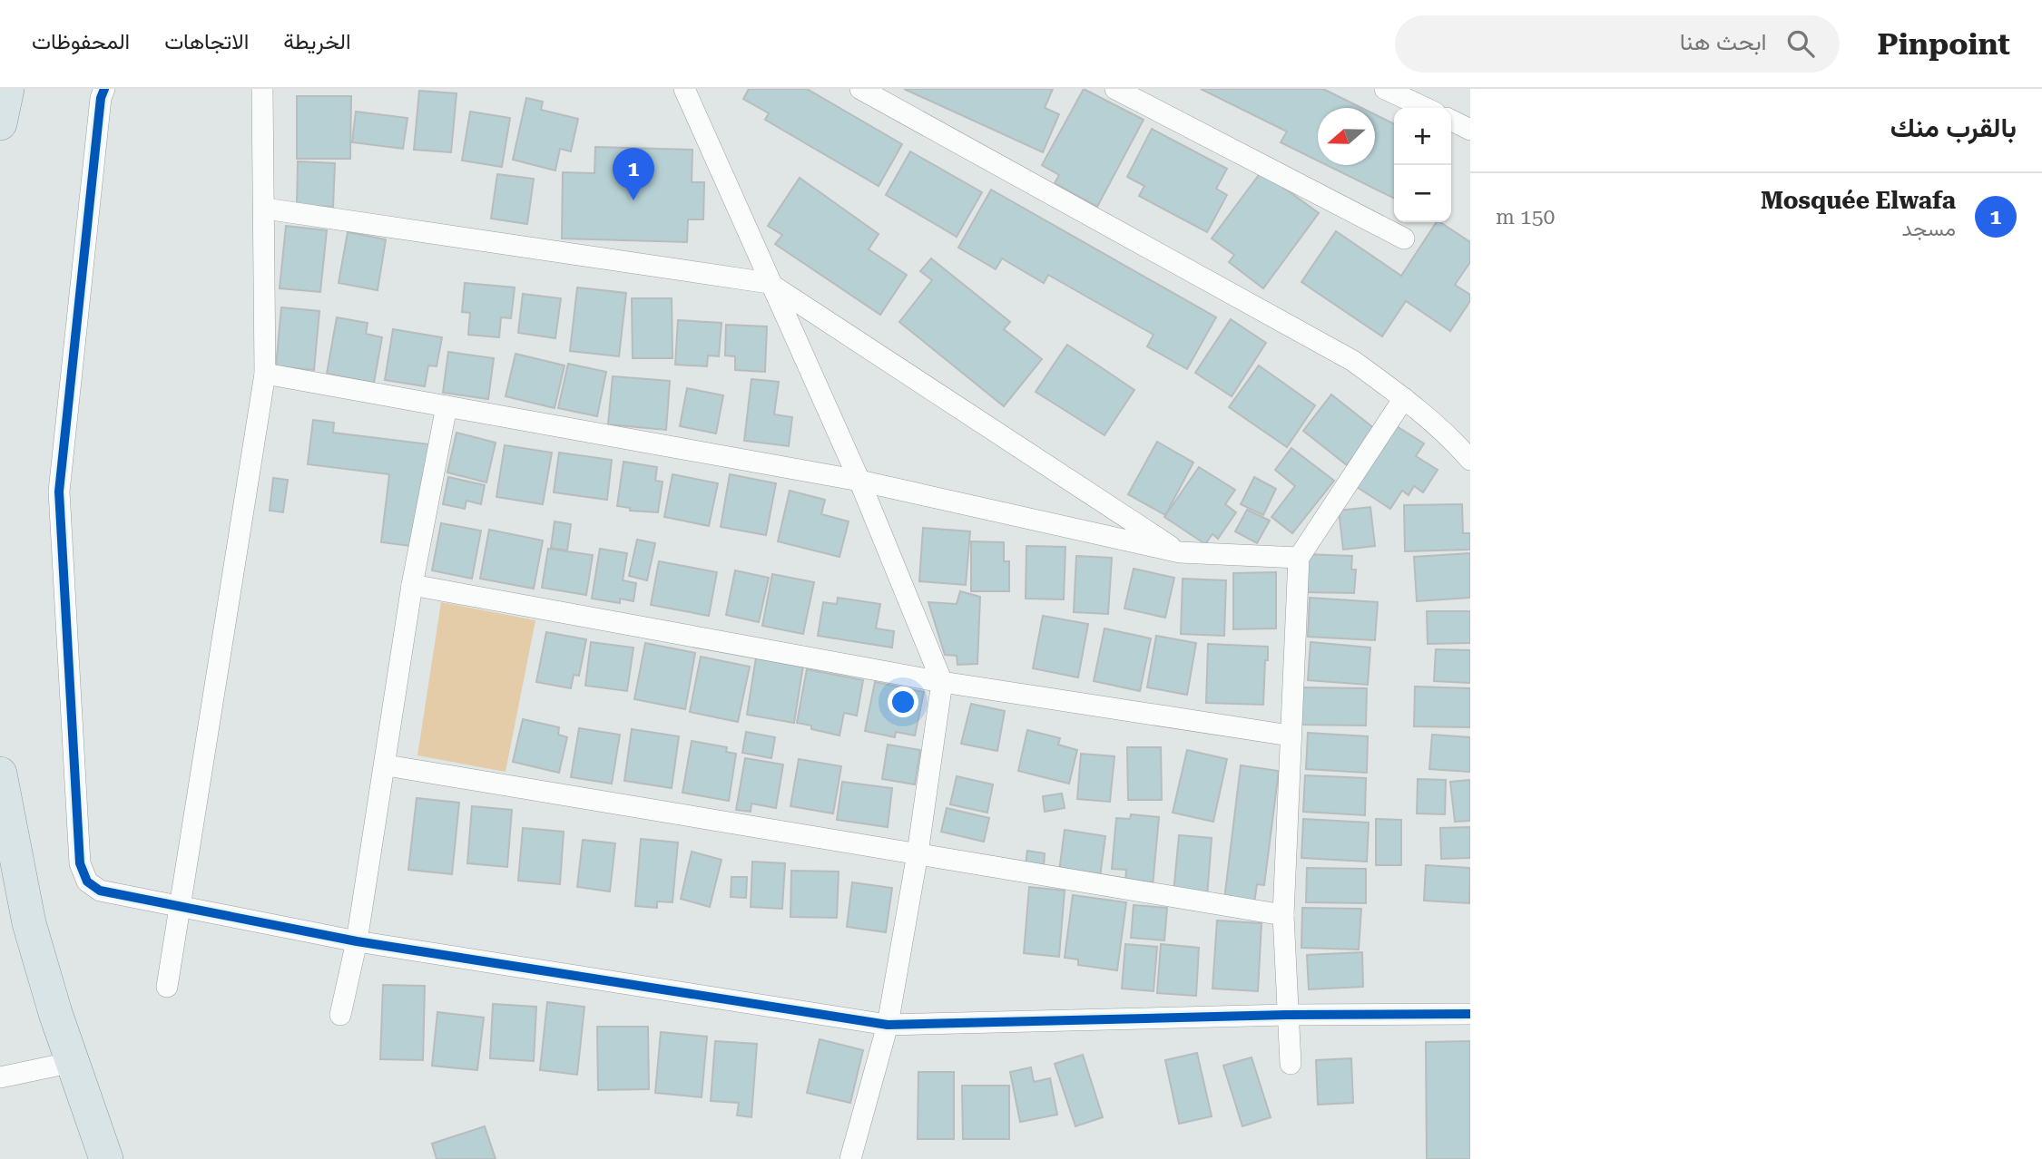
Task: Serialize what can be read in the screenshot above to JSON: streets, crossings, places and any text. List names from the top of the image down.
{
  "north": "left",
  "page": {
    "header": "Pinpoint",
    "search": "ابحث هنا",
    "nav": ["الخريطة", "الاتجاهات", "المحفوظات"],
    "heading": "بالقرب منك",
    "map_buttons": ["+", "−"],
    "pins": "1",
    "list": [
      {
        "mark": "1",
        "name": "Mosquée Elwafa",
        "note": "مسجد",
        "value": "150 m"
      }
    ]
  }
}
